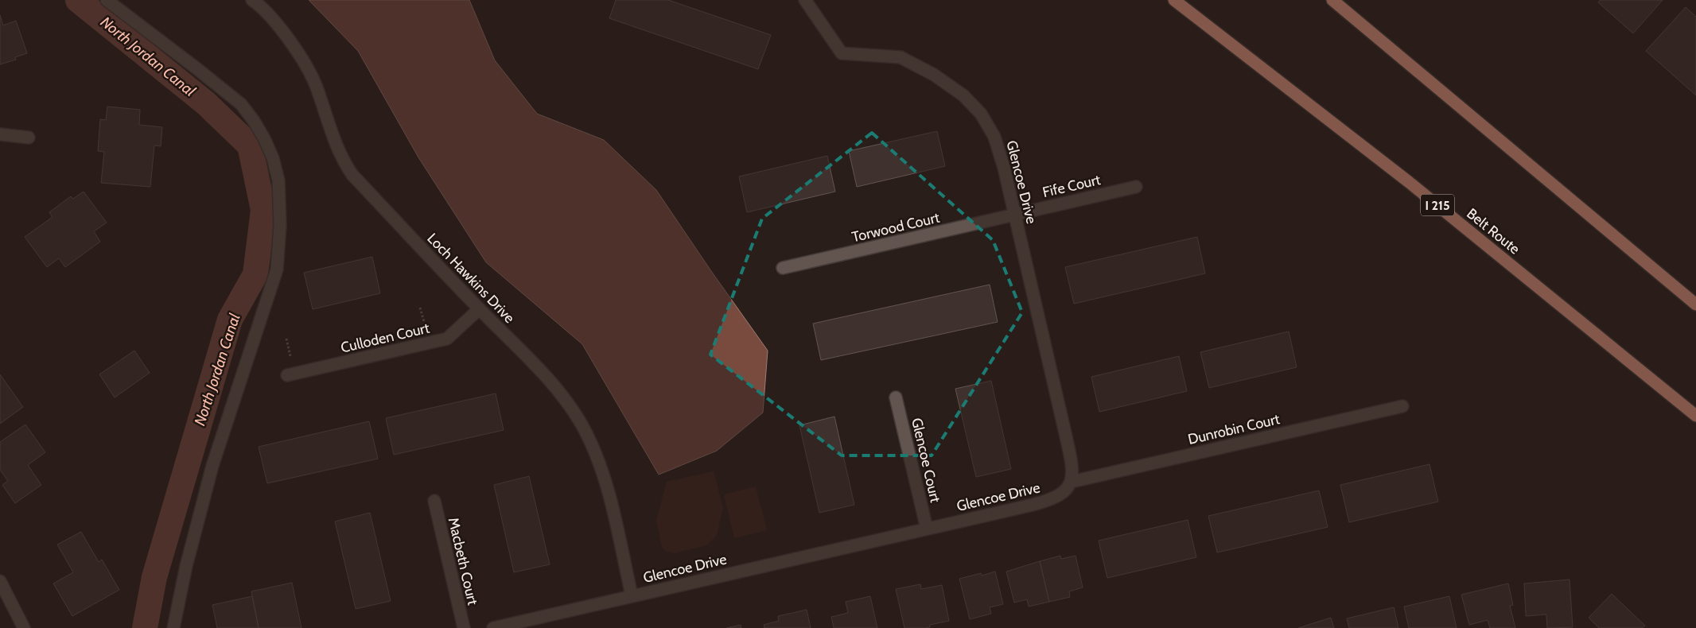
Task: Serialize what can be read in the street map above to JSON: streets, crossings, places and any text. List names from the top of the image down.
{
  "streets": {
    "highway": ["I 215", "Belt Route"],
    "street": [
      "Glencoe Drive",
      "Fife Court",
      "Torwood Court",
      "Loch Hawkins Drive",
      "Culloden Court",
      "Dunrobin Court",
      "Glencoe Court",
      "Macbeth Court"
    ]
  },
  "crossings": [
    ["Glencoe Drive", "Fife Court"],
    ["Glencoe Drive", "Torwood Court"],
    ["Glencoe Drive", "Loch Hawkins Drive"],
    ["Glencoe Drive", "Dunrobin Court"],
    ["Glencoe Drive", "Glencoe Court"],
    ["Fife Court", "Torwood Court"],
    ["Loch Hawkins Drive", "Culloden Court"]
  ],
  "water": ["North Jordan Canal"]
}
